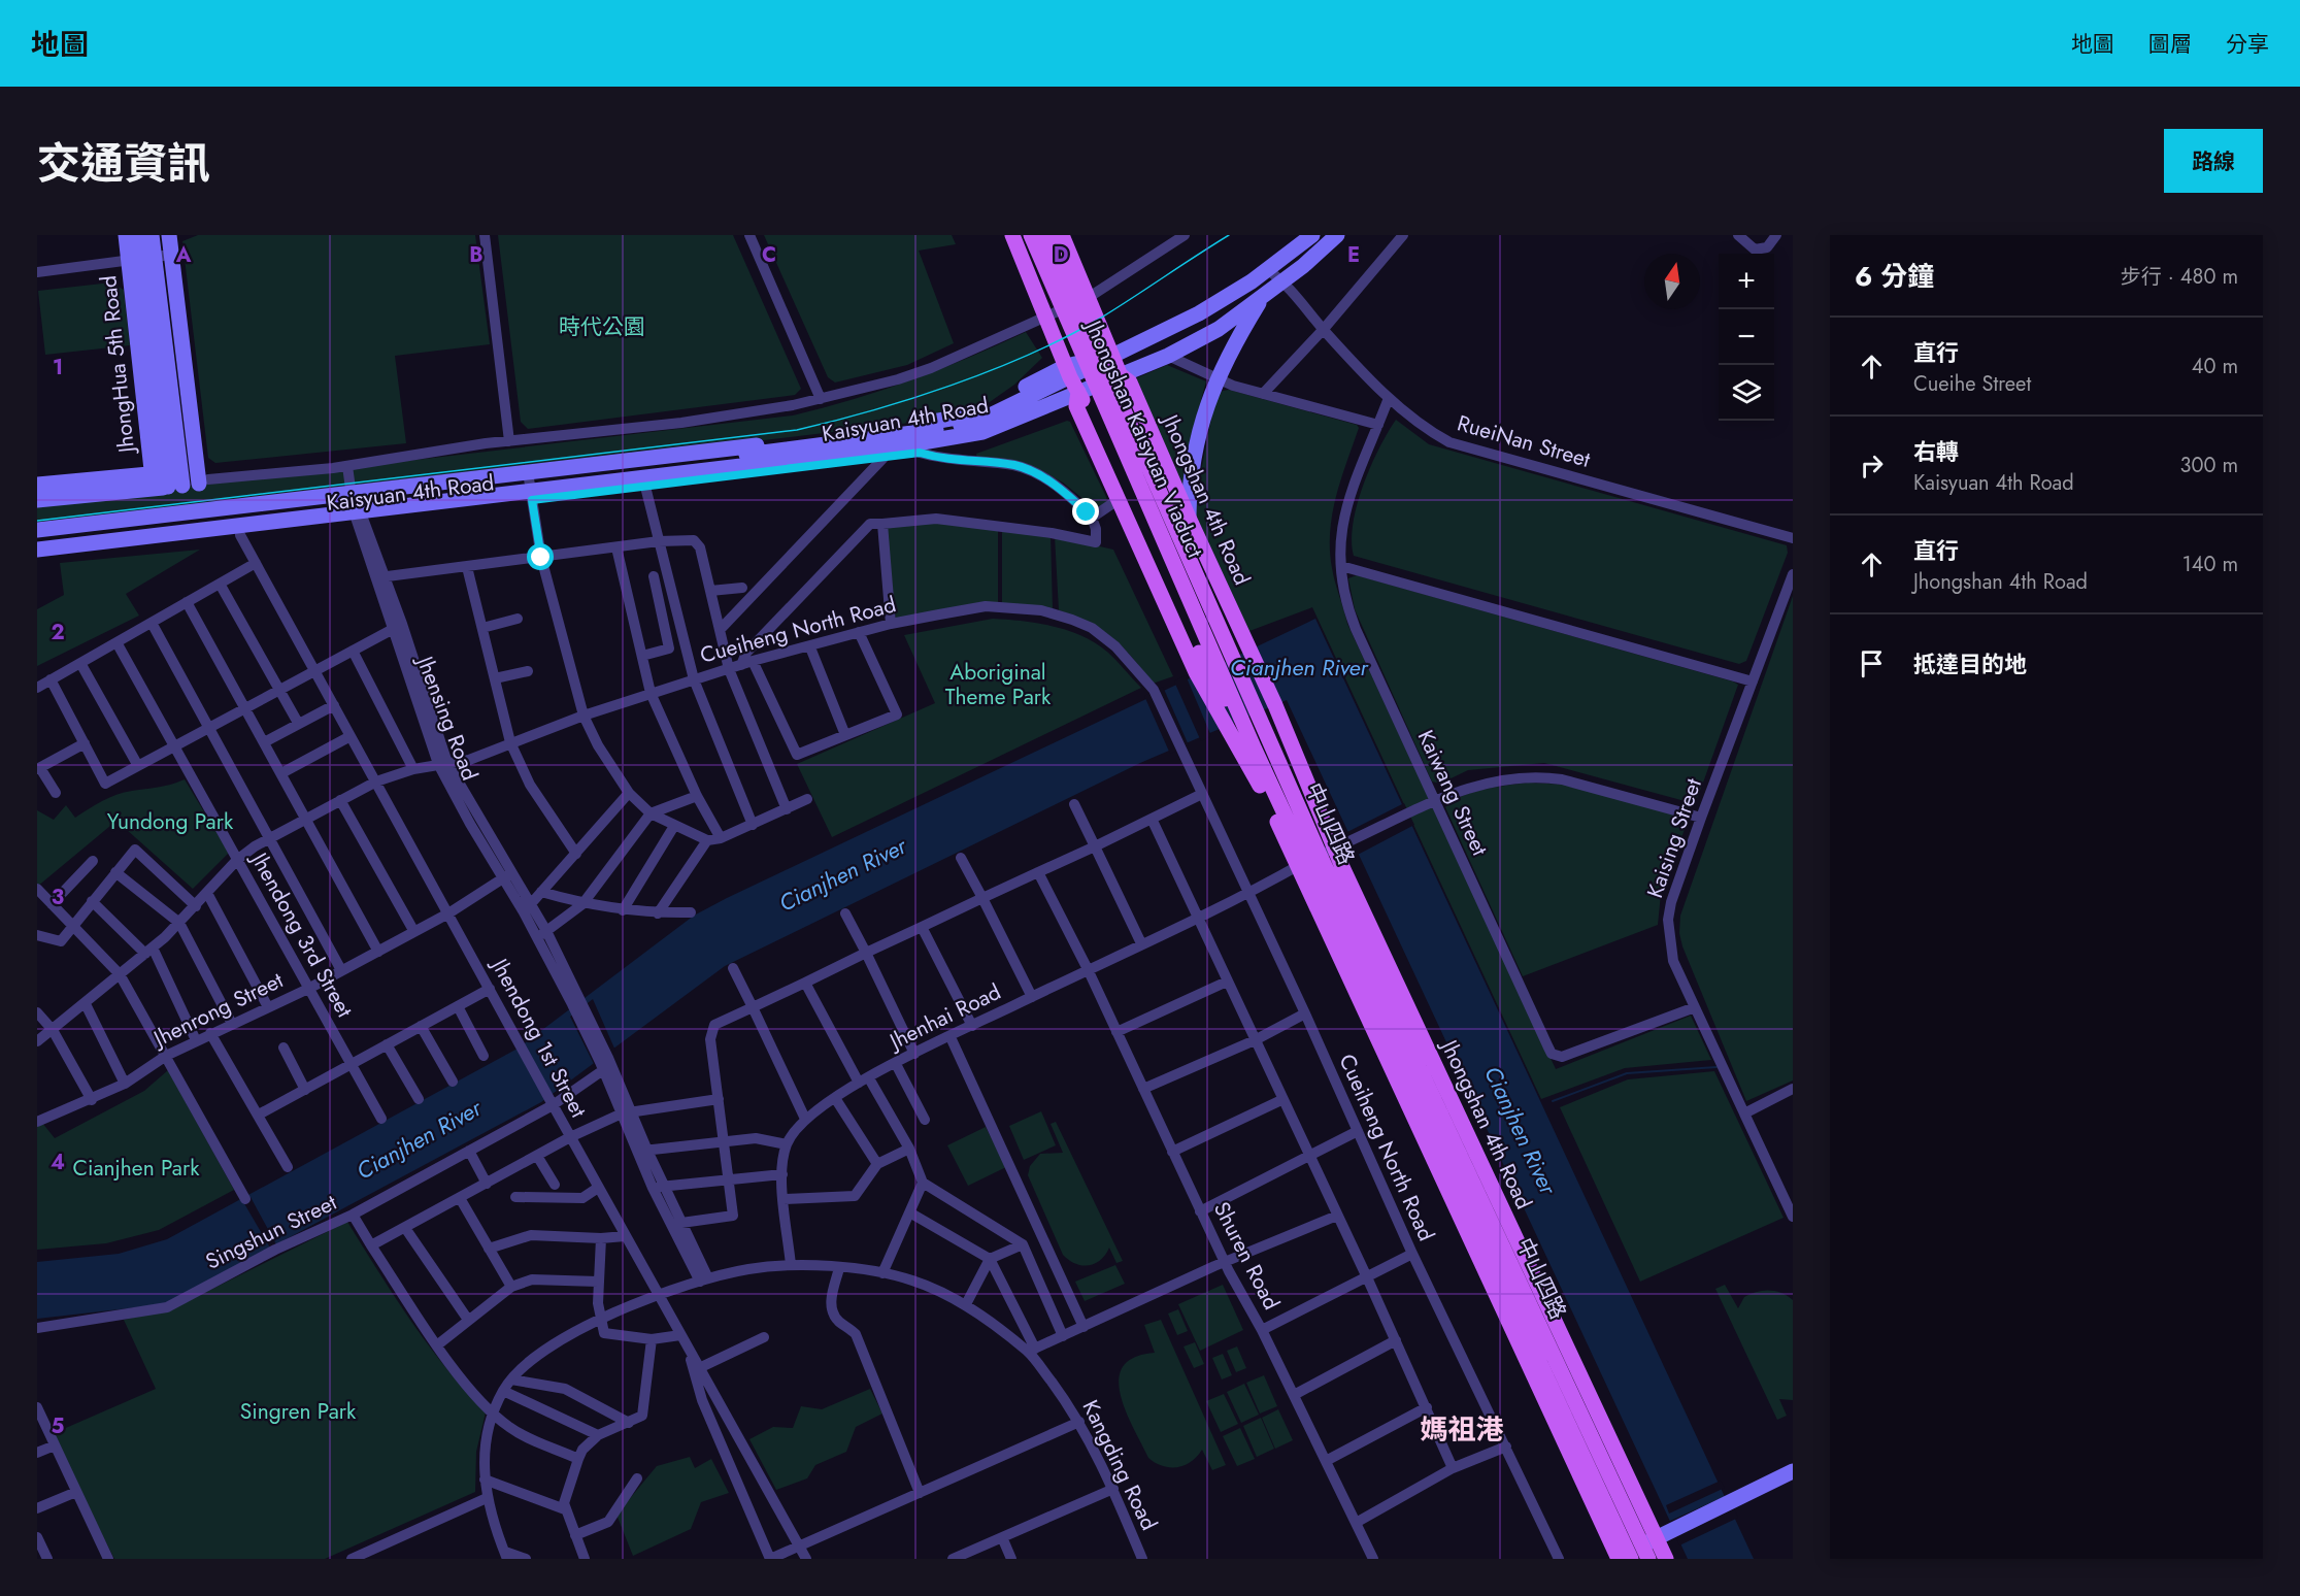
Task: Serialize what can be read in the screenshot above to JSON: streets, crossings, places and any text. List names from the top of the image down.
{
  "streets": {
    "main road": ["Jhongshan Kaisyuan Viaduct", "Jhongshan 4th Road", "中山四路"],
    "street": [
      "JhongHua 5th Road",
      "Kaisyuan 4th Road",
      "RueiNan Street",
      "Cueiheng North Road",
      "Jhensing Road",
      "Kaiwang Street",
      "Kaising Street",
      "Jhendong 3rd Street",
      "Jhenrong Street",
      "Jhenhai Road",
      "Jhendong 1st Street",
      "Singshun Street",
      "Shuren Road",
      "Kangding Road"
    ]
  },
  "crossings": [
    ["JhongHua 5th Road", "Kaisyuan 4th Road"],
    ["Kaisyuan 4th Road", "RueiNan Street"],
    ["Kaisyuan 4th Road", "Jhongshan 4th Road"],
    ["Kaisyuan 4th Road", "Jhensing Road"],
    ["Kaisyuan 4th Road", "Jhendong 1st Street"],
    ["Jhongshan Kaisyuan Viaduct", "Jhongshan 4th Road"],
    ["RueiNan Street", "Kaiwang Street"],
    ["Jhongshan 4th Road", "中山四路"],
    ["Jhongshan 4th Road", "Jhenhai Road"],
    ["Cueiheng North Road", "Jhensing Road"],
    ["Cueiheng North Road", "Jhendong 3rd Street"],
    ["Cueiheng North Road", "Jhenhai Road"],
    ["Cueiheng North Road", "Jhendong 1st Street"],
    ["Jhensing Road", "Jhenrong Street"],
    ["Jhensing Road", "Singshun Street"],
    ["Kaiwang Street", "Kaising Street"],
    ["Kaiwang Street", "Jhenhai Road"],
    ["中山四路", "Jhenhai Road"],
    ["Kaising Street", "Jhenhai Road"],
    ["Jhendong 3rd Street", "Jhenrong Street"],
    ["Jhenrong Street", "Jhendong 1st Street"],
    ["Jhenhai Road", "Shuren Road"],
    ["Jhenhai Road", "Kangding Road"],
    ["Jhendong 1st Street", "Singshun Street"],
    ["Jhendong 1st Street", "Kangding Road"]
  ],
  "districts": ["媽祖港"],
  "water": ["Cianjhen River"],
  "parks": [
    "時代公園",
    "Aboriginal Theme Park",
    "Yundong Park",
    "Cianjhen Park",
    "Singren Park"
  ],
  "north": "top",
  "page": {
    "header": "地圖",
    "nav": ["地圖", "圖層", "分享"],
    "title": "交通資訊",
    "buttons": "路線",
    "heading": ["6 分鐘", "步行 · 480 m"],
    "map_buttons": ["+", "−"],
    "list": [
      ["直行", "Cueihe Street", "40 m"],
      ["右轉", "Kaisyuan 4th Road", "300 m"],
      ["直行", "Jhongshan 4th Road", "140 m"],
      "抵達目的地"
    ]
  },
  "grid": {
    "columns": [
      "A",
      "B",
      "C",
      "D",
      "E"
    ],
    "rows": [
      "1",
      "2",
      "3",
      "4",
      "5"
    ]
  }
}
